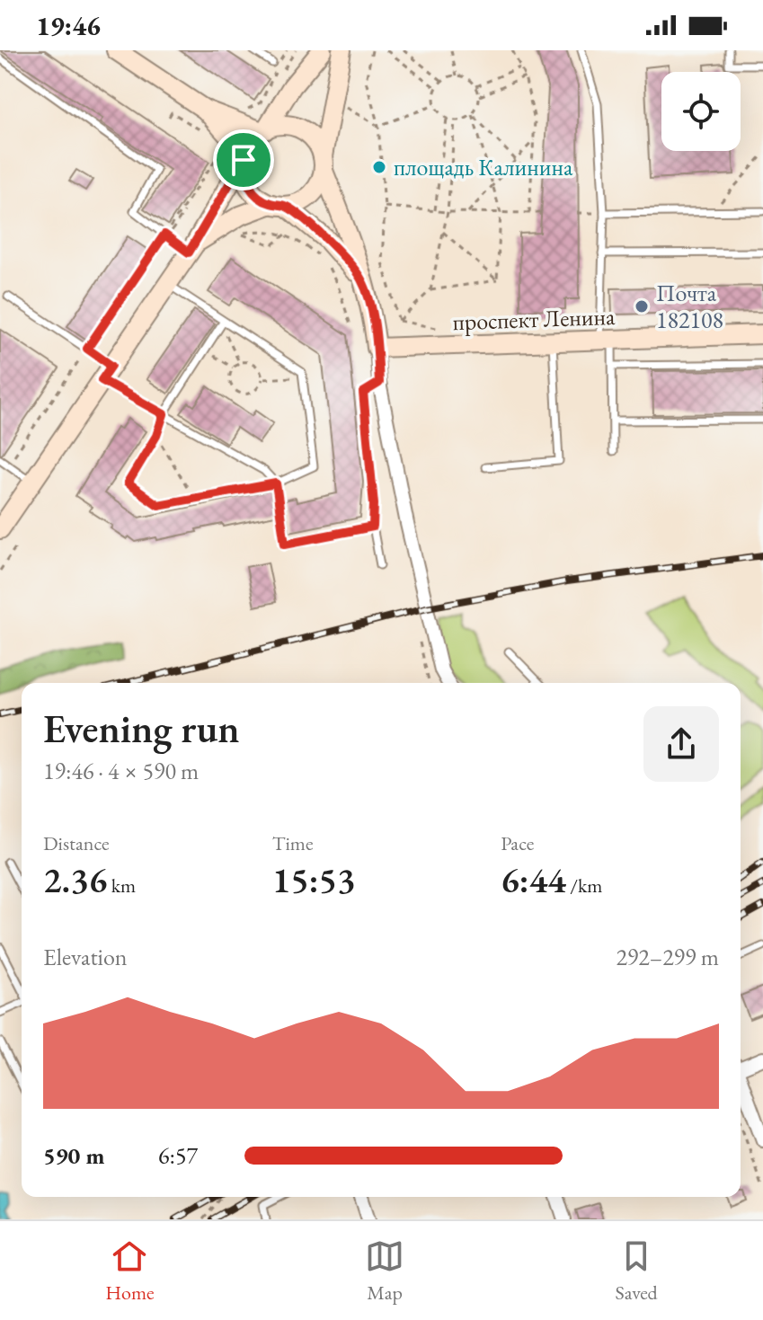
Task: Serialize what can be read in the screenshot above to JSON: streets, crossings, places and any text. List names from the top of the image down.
{
  "streets": {
    "main road": ["проспект Ленина"]
  },
  "places": ["площадь Калинина", "Почта 182108"],
  "page": {
    "status": "19:46",
    "heading": ["Evening run", "19:46 · 4 × 590 m"],
    "stats": [
      ["Distance", "2.36 km"],
      ["Time", "15:53"],
      ["Pace", "6:44 /km"]
    ],
    "chart": ["Elevation", "292–299 m"],
    "list": [
      {
        "name": "590 m",
        "note": "6:57"
      }
    ],
    "tabs": ["Home", "Map", "Saved"]
  }
}
